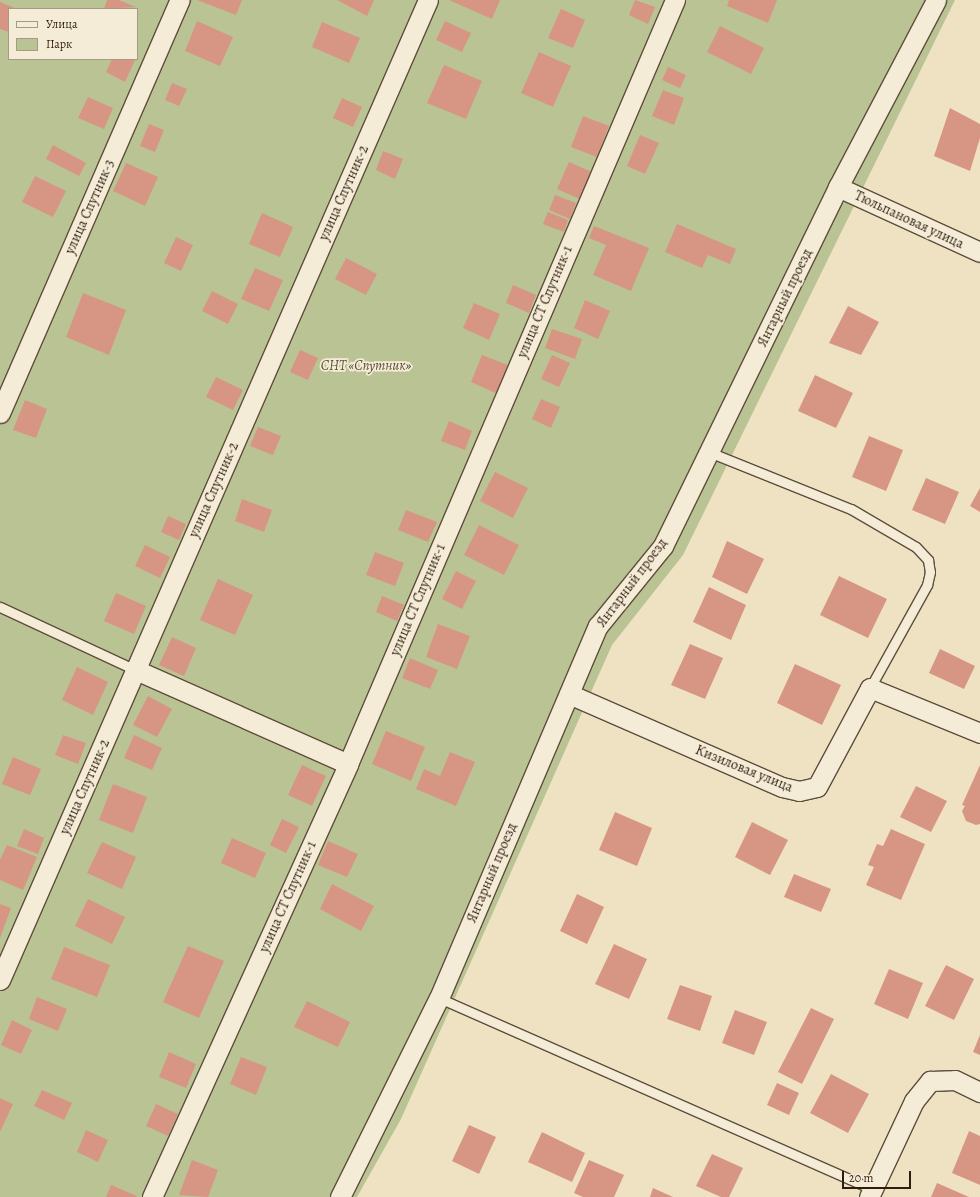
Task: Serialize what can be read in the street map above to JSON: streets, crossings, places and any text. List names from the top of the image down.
{
  "streets": {
    "street": [
      "улица Спутник-2",
      "улица Спутник-3",
      "Тюльпановая улица",
      "Янтарный проезд",
      "улица СТ Спутник-1",
      "Кизиловая улица"
    ]
  },
  "crossings": [
    ["Тюльпановая улица", "Янтарный проезд"],
    ["Янтарный проезд", "Кизиловая улица"]
  ],
  "parks": ["СНТ «Спутник»"],
  "legend": ["Улица", "Парк"],
  "scale_bar": "20 m"
}
